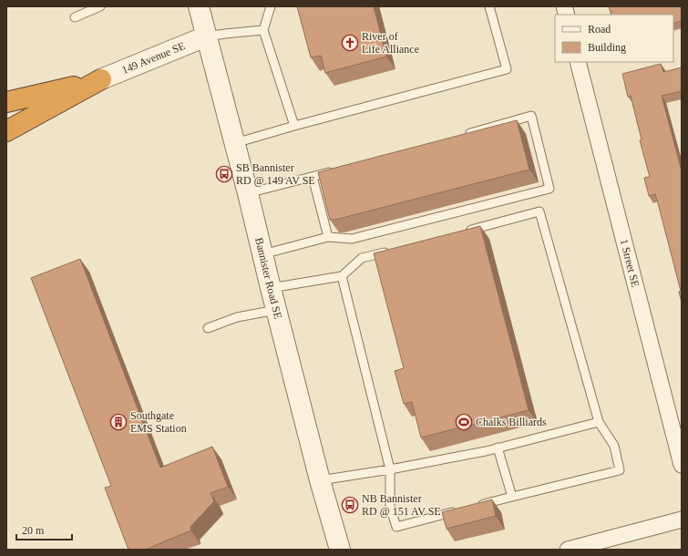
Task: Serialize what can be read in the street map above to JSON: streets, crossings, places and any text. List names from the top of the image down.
{
  "streets": {
    "street": ["149 Avenue SE", "1 Street SE", "Bannister Road SE"]
  },
  "crossings": [
    ["149 Avenue SE", "Bannister Road SE"]
  ],
  "places": {
    "church": ["River of Life Alliance"],
    "bus stop": ["SB Bannister RD @ 149 AV SE", "NB Bannister RD @ 151 AV SE"],
    "building": ["Southgate EMS Station"],
    "sports": ["Chalks Billiards"]
  },
  "legend": ["Road", "Building"],
  "scale_bar": "20 m"
}
